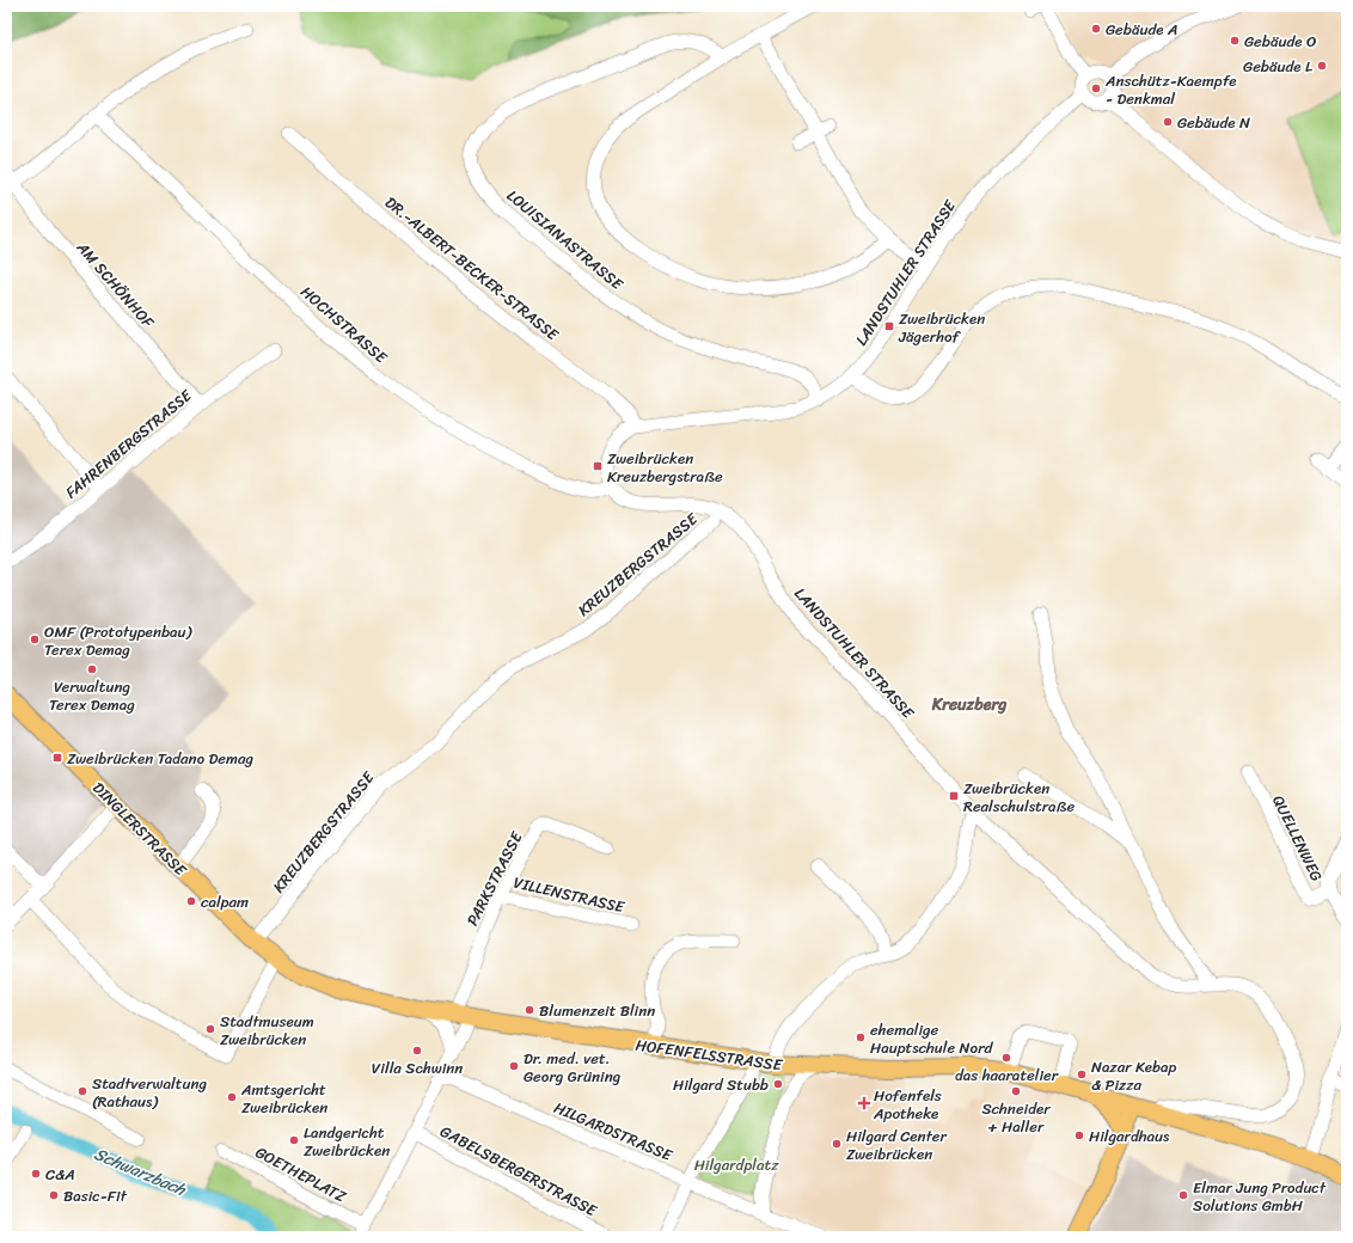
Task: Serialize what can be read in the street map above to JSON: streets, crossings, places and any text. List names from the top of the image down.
{
  "streets": {
    "main road": ["DINGLERSTRASSE", "HOFENFELSSTRASSE"],
    "street": [
      "LOUISIANASTRASSE",
      "DR.-ALBERT-BECKER-STRASSE",
      "LANDSTUHLER STRASSE",
      "AM SCHÖNHOF",
      "HOCHSTRASSE",
      "FAHRENBERGSTRASSE",
      "KREUZBERGSTRASSE",
      "QUELLENWEG",
      "PARKSTRASSE",
      "VILLENSTRASSE",
      "HILGARDSTRASSE",
      "GABELSBERGERSTRASSE",
      "GOETHEPLATZ"
    ]
  },
  "crossings": [
    ["LOUISIANASTRASSE", "LANDSTUHLER STRASSE"],
    ["DR.-ALBERT-BECKER-STRASSE", "LANDSTUHLER STRASSE"],
    ["LANDSTUHLER STRASSE", "HOCHSTRASSE"],
    ["LANDSTUHLER STRASSE", "HOFENFELSSTRASSE"],
    ["AM SCHÖNHOF", "FAHRENBERGSTRASSE"],
    ["KREUZBERGSTRASSE", "DINGLERSTRASSE"],
    ["DINGLERSTRASSE", "HOFENFELSSTRASSE"],
    ["PARKSTRASSE", "VILLENSTRASSE"],
    ["PARKSTRASSE", "HOFENFELSSTRASSE"],
    ["PARKSTRASSE", "HILGARDSTRASSE"],
    ["PARKSTRASSE", "GABELSBERGERSTRASSE"],
    ["PARKSTRASSE", "GOETHEPLATZ"]
  ],
  "districts": ["Kreuzberg"],
  "water": ["Schwarzbach"],
  "parks": ["Hilgardplatz"],
  "places": {
    "other": [
      "Gebäude A",
      "Gebäude O",
      "Gebäude L",
      "Anschütz-Kaempfe - Denkmal",
      "Gebäude N",
      "OMF (Prototypenbau) Terex Demag",
      "Verwaltung Terex Demag",
      "calpam",
      "Blumenzeit Blinn",
      "Stadtmuseum Zweibrücken",
      "ehemalige Hauptschule Nord",
      "Villa Schwinn",
      "das haaratelier",
      "Dr. med. vet. Georg Grüning",
      "Nazar Kebap & Pizza",
      "Hilgard Stubb",
      "Stadtverwaltung (Rathaus)",
      "Schneider + Haller",
      "Amtsgericht Zweibrücken",
      "Hilgardhaus",
      "Landgericht Zweibrücken",
      "Hilgard Center Zweibrücken",
      "C&A",
      "Basic-Fit",
      "Elmar Jung Product Solutions GmbH"
    ],
    "transit": [
      "Zweibrücken Jägerhof",
      "Zweibrücken Kreuzbergstraße",
      "Zweibrücken Tadano Demag",
      "Zweibrücken Realschulstraße"
    ],
    "health": ["Hofenfels Apotheke"]
  }
}
